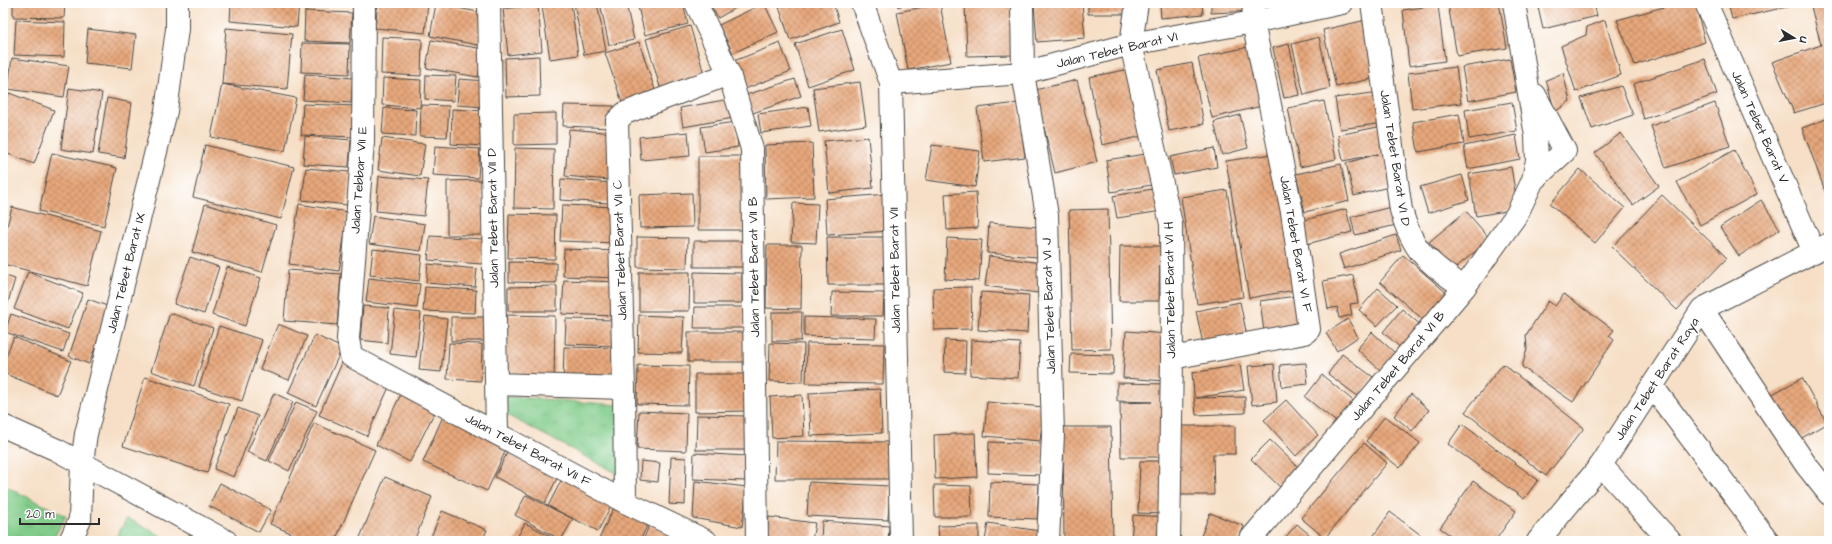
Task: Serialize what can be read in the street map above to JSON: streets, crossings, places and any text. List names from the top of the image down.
{
  "streets": {
    "street": [
      "Jalan Tebet Barat VI",
      "Jalan Tebet Barat V",
      "Jalan Tebet Barat VI D",
      "Jalan Tebbar VII E",
      "Jalan Tebet Barat VII D",
      "Jalan Tebet Barat VI F",
      "Jalan Tebet Barat VII C",
      "Jalan Tebet Barat VII B",
      "Jalan Tebet Barat VII",
      "Jalan Tebet Barat IX",
      "Jalan Tebet Barat VI H",
      "Jalan Tebet Barat VI J",
      "Jalan Tebet Barat VI B",
      "Jalan Tebet Barat Raya",
      "Jalan Tebet Barat VII F"
    ]
  },
  "crossings": [
    ["Jalan Tebet Barat VI", "Jalan Tebet Barat VI F"],
    ["Jalan Tebet Barat VI", "Jalan Tebet Barat VII"],
    ["Jalan Tebet Barat VI", "Jalan Tebet Barat VI H"],
    ["Jalan Tebet Barat VI", "Jalan Tebet Barat VI J"],
    ["Jalan Tebet Barat V", "Jalan Tebet Barat Raya"],
    ["Jalan Tebet Barat VI D", "Jalan Tebet Barat VI B"],
    ["Jalan Tebbar VII E", "Jalan Tebet Barat VII F"],
    ["Jalan Tebet Barat VII D", "Jalan Tebet Barat VII F"],
    ["Jalan Tebet Barat VI F", "Jalan Tebet Barat VI H"],
    ["Jalan Tebet Barat VII C", "Jalan Tebet Barat VII B"],
    ["Jalan Tebet Barat VII C", "Jalan Tebet Barat VII F"]
  ],
  "scale_bar": "20 m",
  "north": "right"
}
